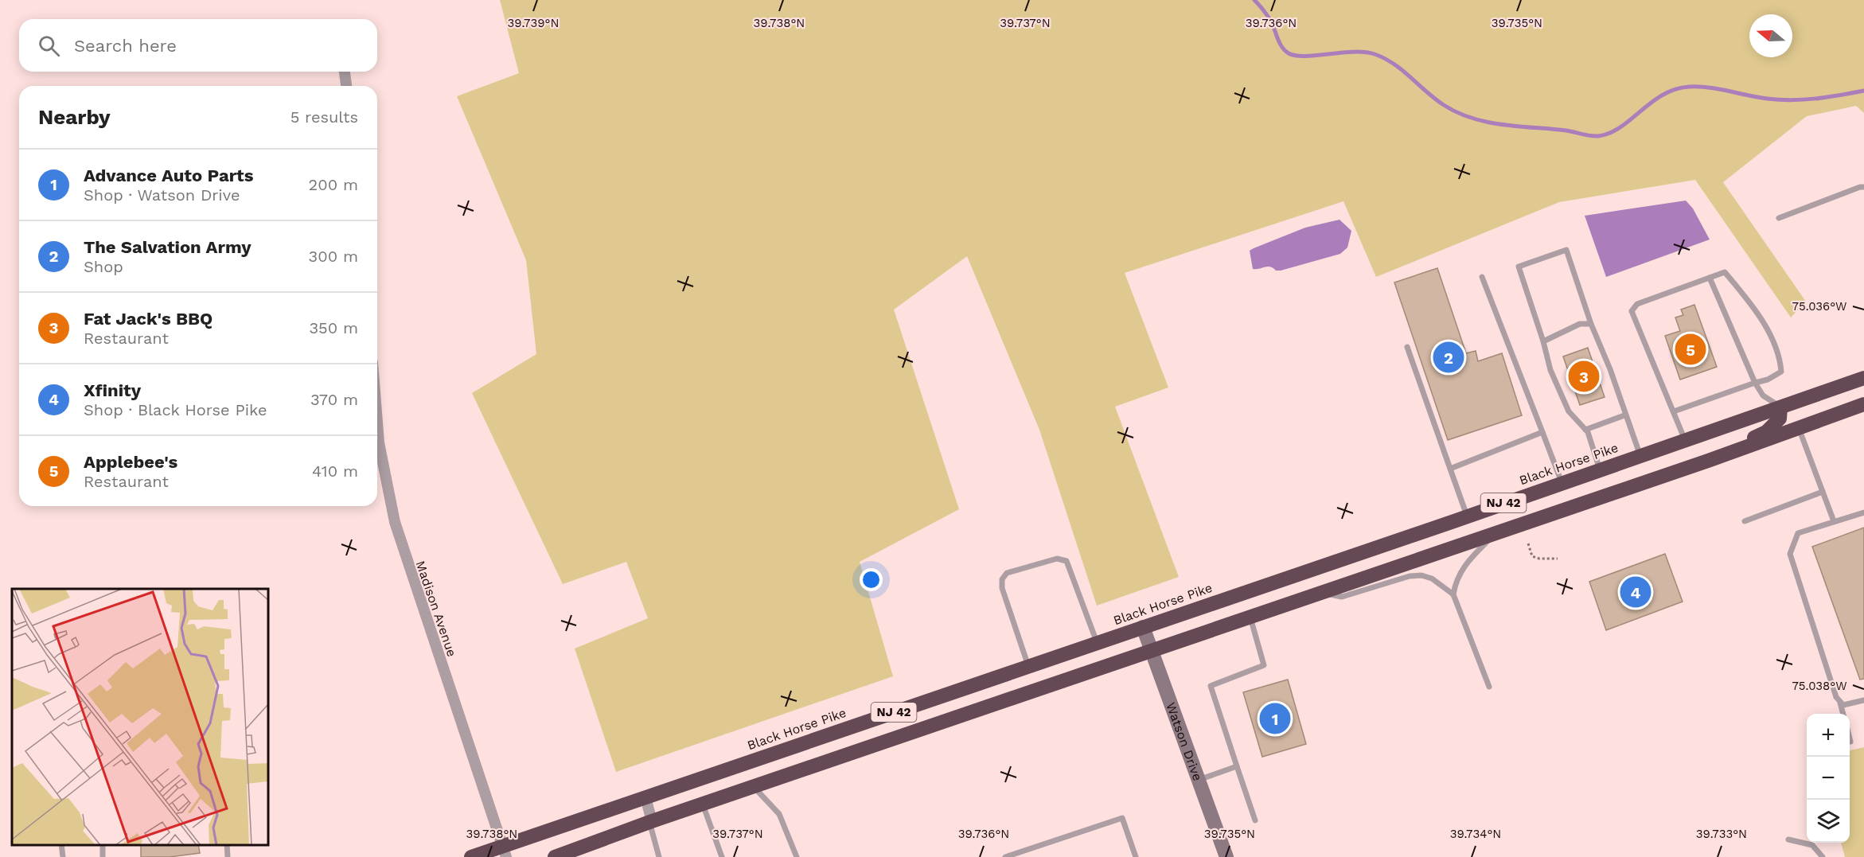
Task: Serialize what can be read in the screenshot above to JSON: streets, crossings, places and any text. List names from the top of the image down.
{
  "streets": {
    "highway": ["Black Horse Pike", "NJ 42"],
    "street": ["Madison Avenue", "Watson Drive"]
  },
  "crossings": [
    ["Black Horse Pike", "Madison Avenue"],
    ["Black Horse Pike", "Watson Drive"],
    ["NJ 42", "Watson Drive"]
  ],
  "north": "left",
  "page": {
    "search": "Search here",
    "heading": ["Nearby", "5 results"],
    "list": [
      {
        "mark": "1",
        "name": "Advance Auto Parts",
        "note": "Shop · Watson Drive",
        "value": "200 m"
      },
      {
        "mark": "2",
        "name": "The Salvation Army",
        "note": "Shop",
        "value": "300 m"
      },
      {
        "mark": "3",
        "name": "Fat Jack's BBQ",
        "note": "Restaurant",
        "value": "350 m"
      },
      {
        "mark": "4",
        "name": "Xfinity",
        "note": "Shop · Black Horse Pike",
        "value": "370 m"
      },
      {
        "mark": "5",
        "name": "Applebee's",
        "note": "Restaurant",
        "value": "410 m"
      }
    ],
    "pins": [
      "5",
      "2",
      "3",
      "4",
      "1"
    ],
    "map_buttons": ["+", "−"]
  },
  "coordinates": [
    "39.739°N",
    "39.738°N",
    "39.737°N",
    "39.736°N",
    "39.735°N",
    "75.036°W",
    "75.038°W",
    "39.734°N",
    "39.733°N"
  ]
}
